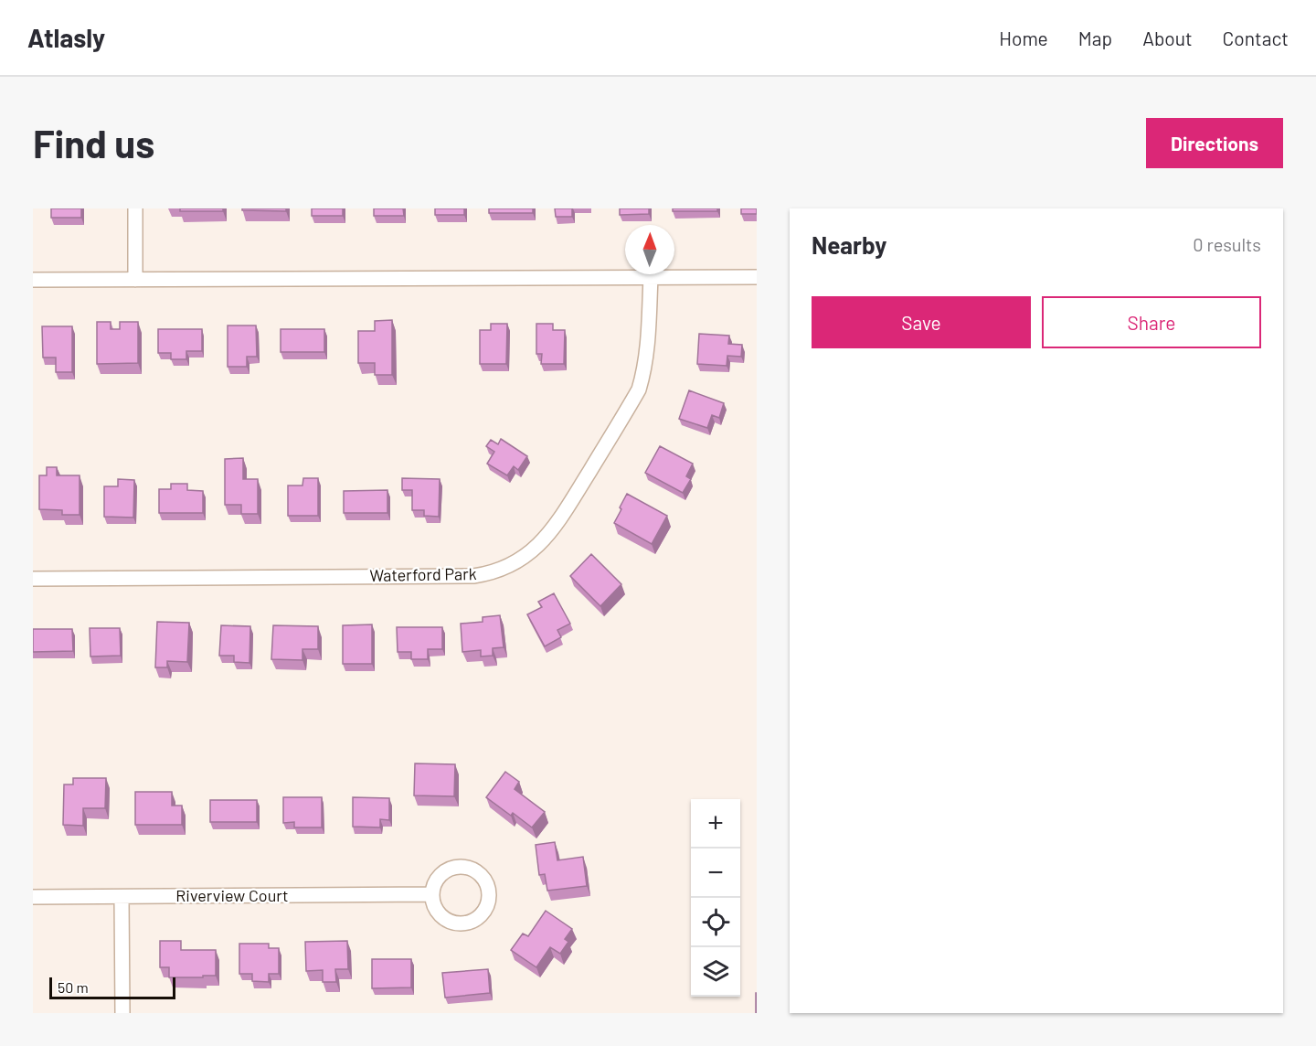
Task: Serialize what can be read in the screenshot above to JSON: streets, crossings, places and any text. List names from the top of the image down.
{
  "streets": {
    "street": ["Waterford Park", "Riverview Court"]
  },
  "scale_bar": "50 m",
  "north": "top",
  "page": {
    "header": "Atlasly",
    "nav": [
      "Home",
      "Map",
      "About",
      "Contact"
    ],
    "buttons": [
      "Directions",
      ["Save", "Share"]
    ],
    "title": "Find us",
    "heading": ["Nearby", "0 results"],
    "map_buttons": ["+", "−"],
    "scale": "50 m"
  }
}
